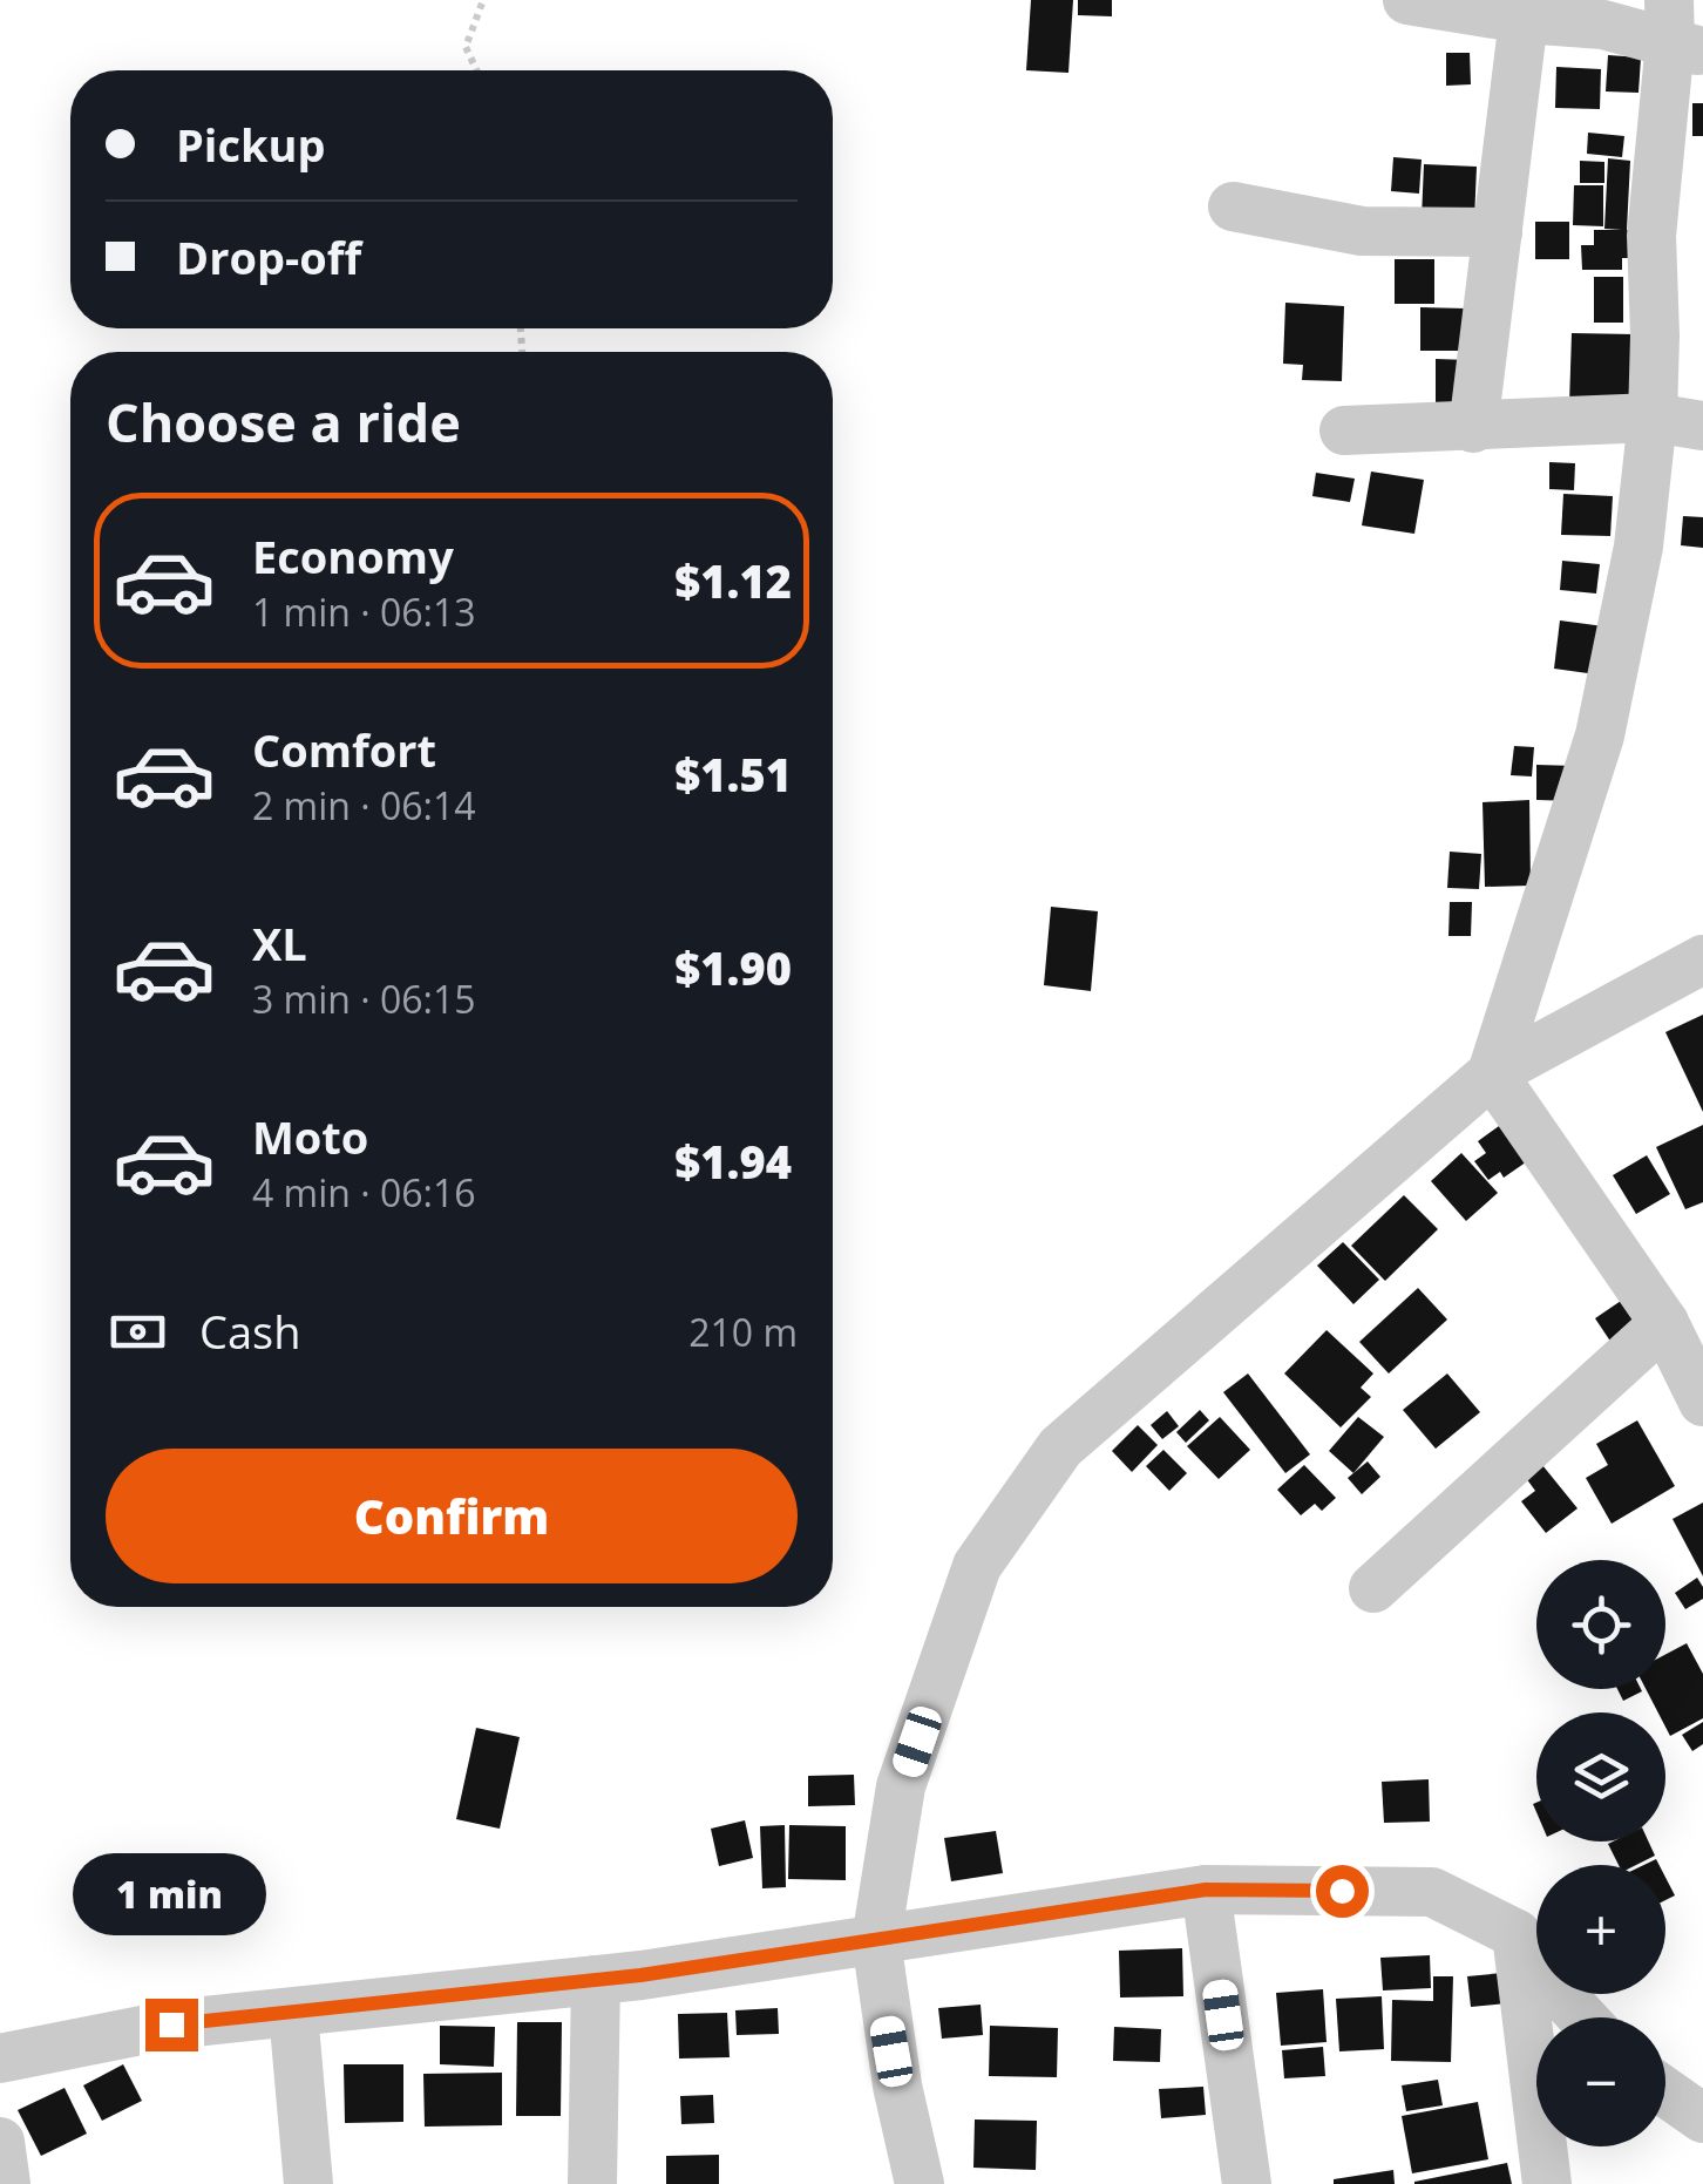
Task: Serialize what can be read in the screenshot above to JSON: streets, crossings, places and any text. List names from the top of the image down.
{
  "page": {
    "banner": ["Pickup", "Drop-off"],
    "heading": "Choose a ride",
    "list": [
      {
        "name": "Economy",
        "note": "1 min · 06:13",
        "value": "$1.12"
      },
      {
        "name": "Comfort",
        "note": "2 min · 06:14",
        "value": "$1.51"
      },
      {
        "name": "XL",
        "note": "3 min · 06:15",
        "value": "$1.90"
      },
      {
        "name": "Moto",
        "note": "4 min · 06:16",
        "value": "$1.94"
      }
    ],
    "pay": ["Cash", "210 m"],
    "buttons": "Confirm",
    "map_buttons": ["+", "−"],
    "bubble": "1 min"
  }
}
